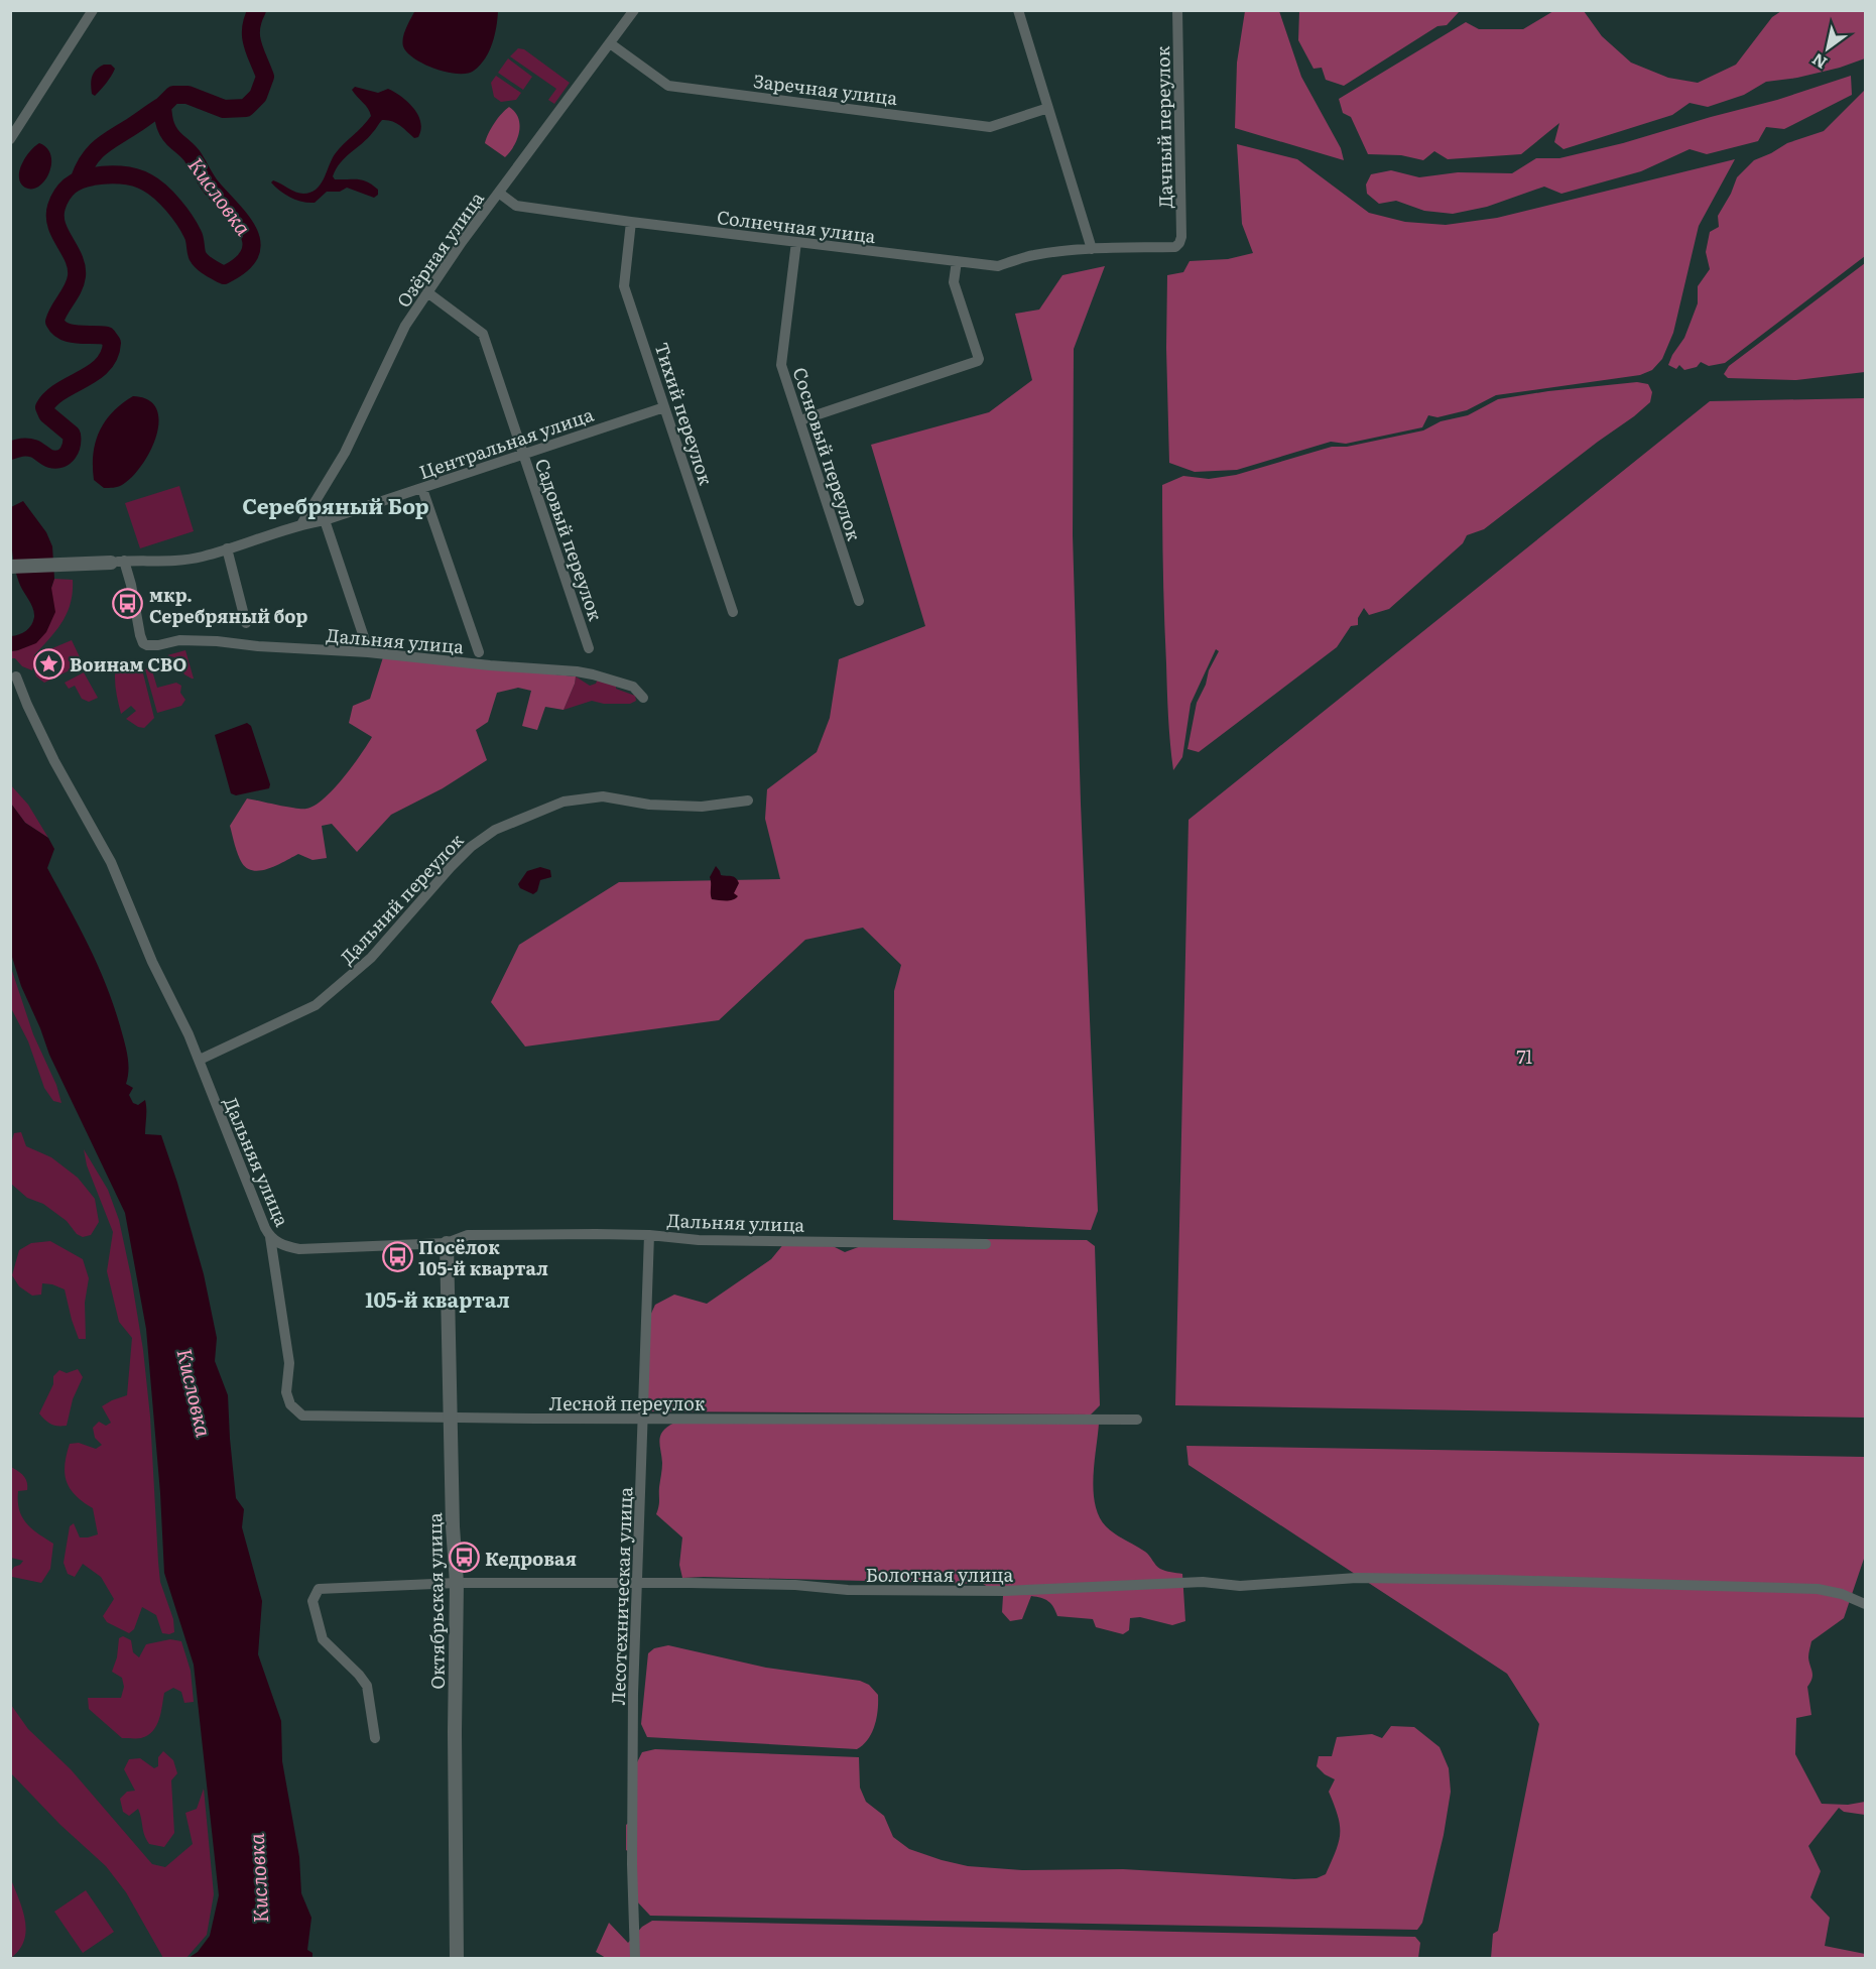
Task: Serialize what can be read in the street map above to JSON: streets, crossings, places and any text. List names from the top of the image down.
{
  "streets": {
    "street": [
      "Заречная улица",
      "Дачный переулок",
      "Солнечная улица",
      "Озёрная улица",
      "Тихий переулок",
      "Центральная улица",
      "Сосновый переулок",
      "Садовый переулок",
      "Дальняя улица",
      "Дальний переулок",
      "Лесной переулок",
      "Болотная улица",
      "Лесотехническая улица",
      "Октябрьская улица"
    ]
  },
  "crossings": [
    ["Заречная улица", "Озёрная улица"],
    ["Дачный переулок", "Солнечная улица"],
    ["Солнечная улица", "Озёрная улица"],
    ["Солнечная улица", "Тихий переулок"],
    ["Солнечная улица", "Сосновый переулок"],
    ["Озёрная улица", "Центральная улица"],
    ["Озёрная улица", "Садовый переулок"],
    ["Тихий переулок", "Центральная улица"],
    ["Центральная улица", "Садовый переулок"],
    ["Центральная улица", "Дальняя улица"],
    ["Дальняя улица", "Дальний переулок"],
    ["Дальняя улица", "Лесной переулок"],
    ["Дальняя улица", "Лесотехническая улица"],
    ["Дальняя улица", "Октябрьская улица"],
    ["Лесной переулок", "Лесотехническая улица"],
    ["Лесной переулок", "Октябрьская улица"],
    ["Болотная улица", "Лесотехническая улица"],
    ["Болотная улица", "Октябрьская улица"]
  ],
  "districts": ["Серебряный Бор", "105-й квартал"],
  "water": ["Кисловка"],
  "parks": ["71"],
  "places": {
    "bus stop": ["мкр. Серебряный бор", "Посёлок 105-й квартал", "Кедровая"],
    "place": ["Воинам СВО"]
  },
  "north": "bottom left"
}
